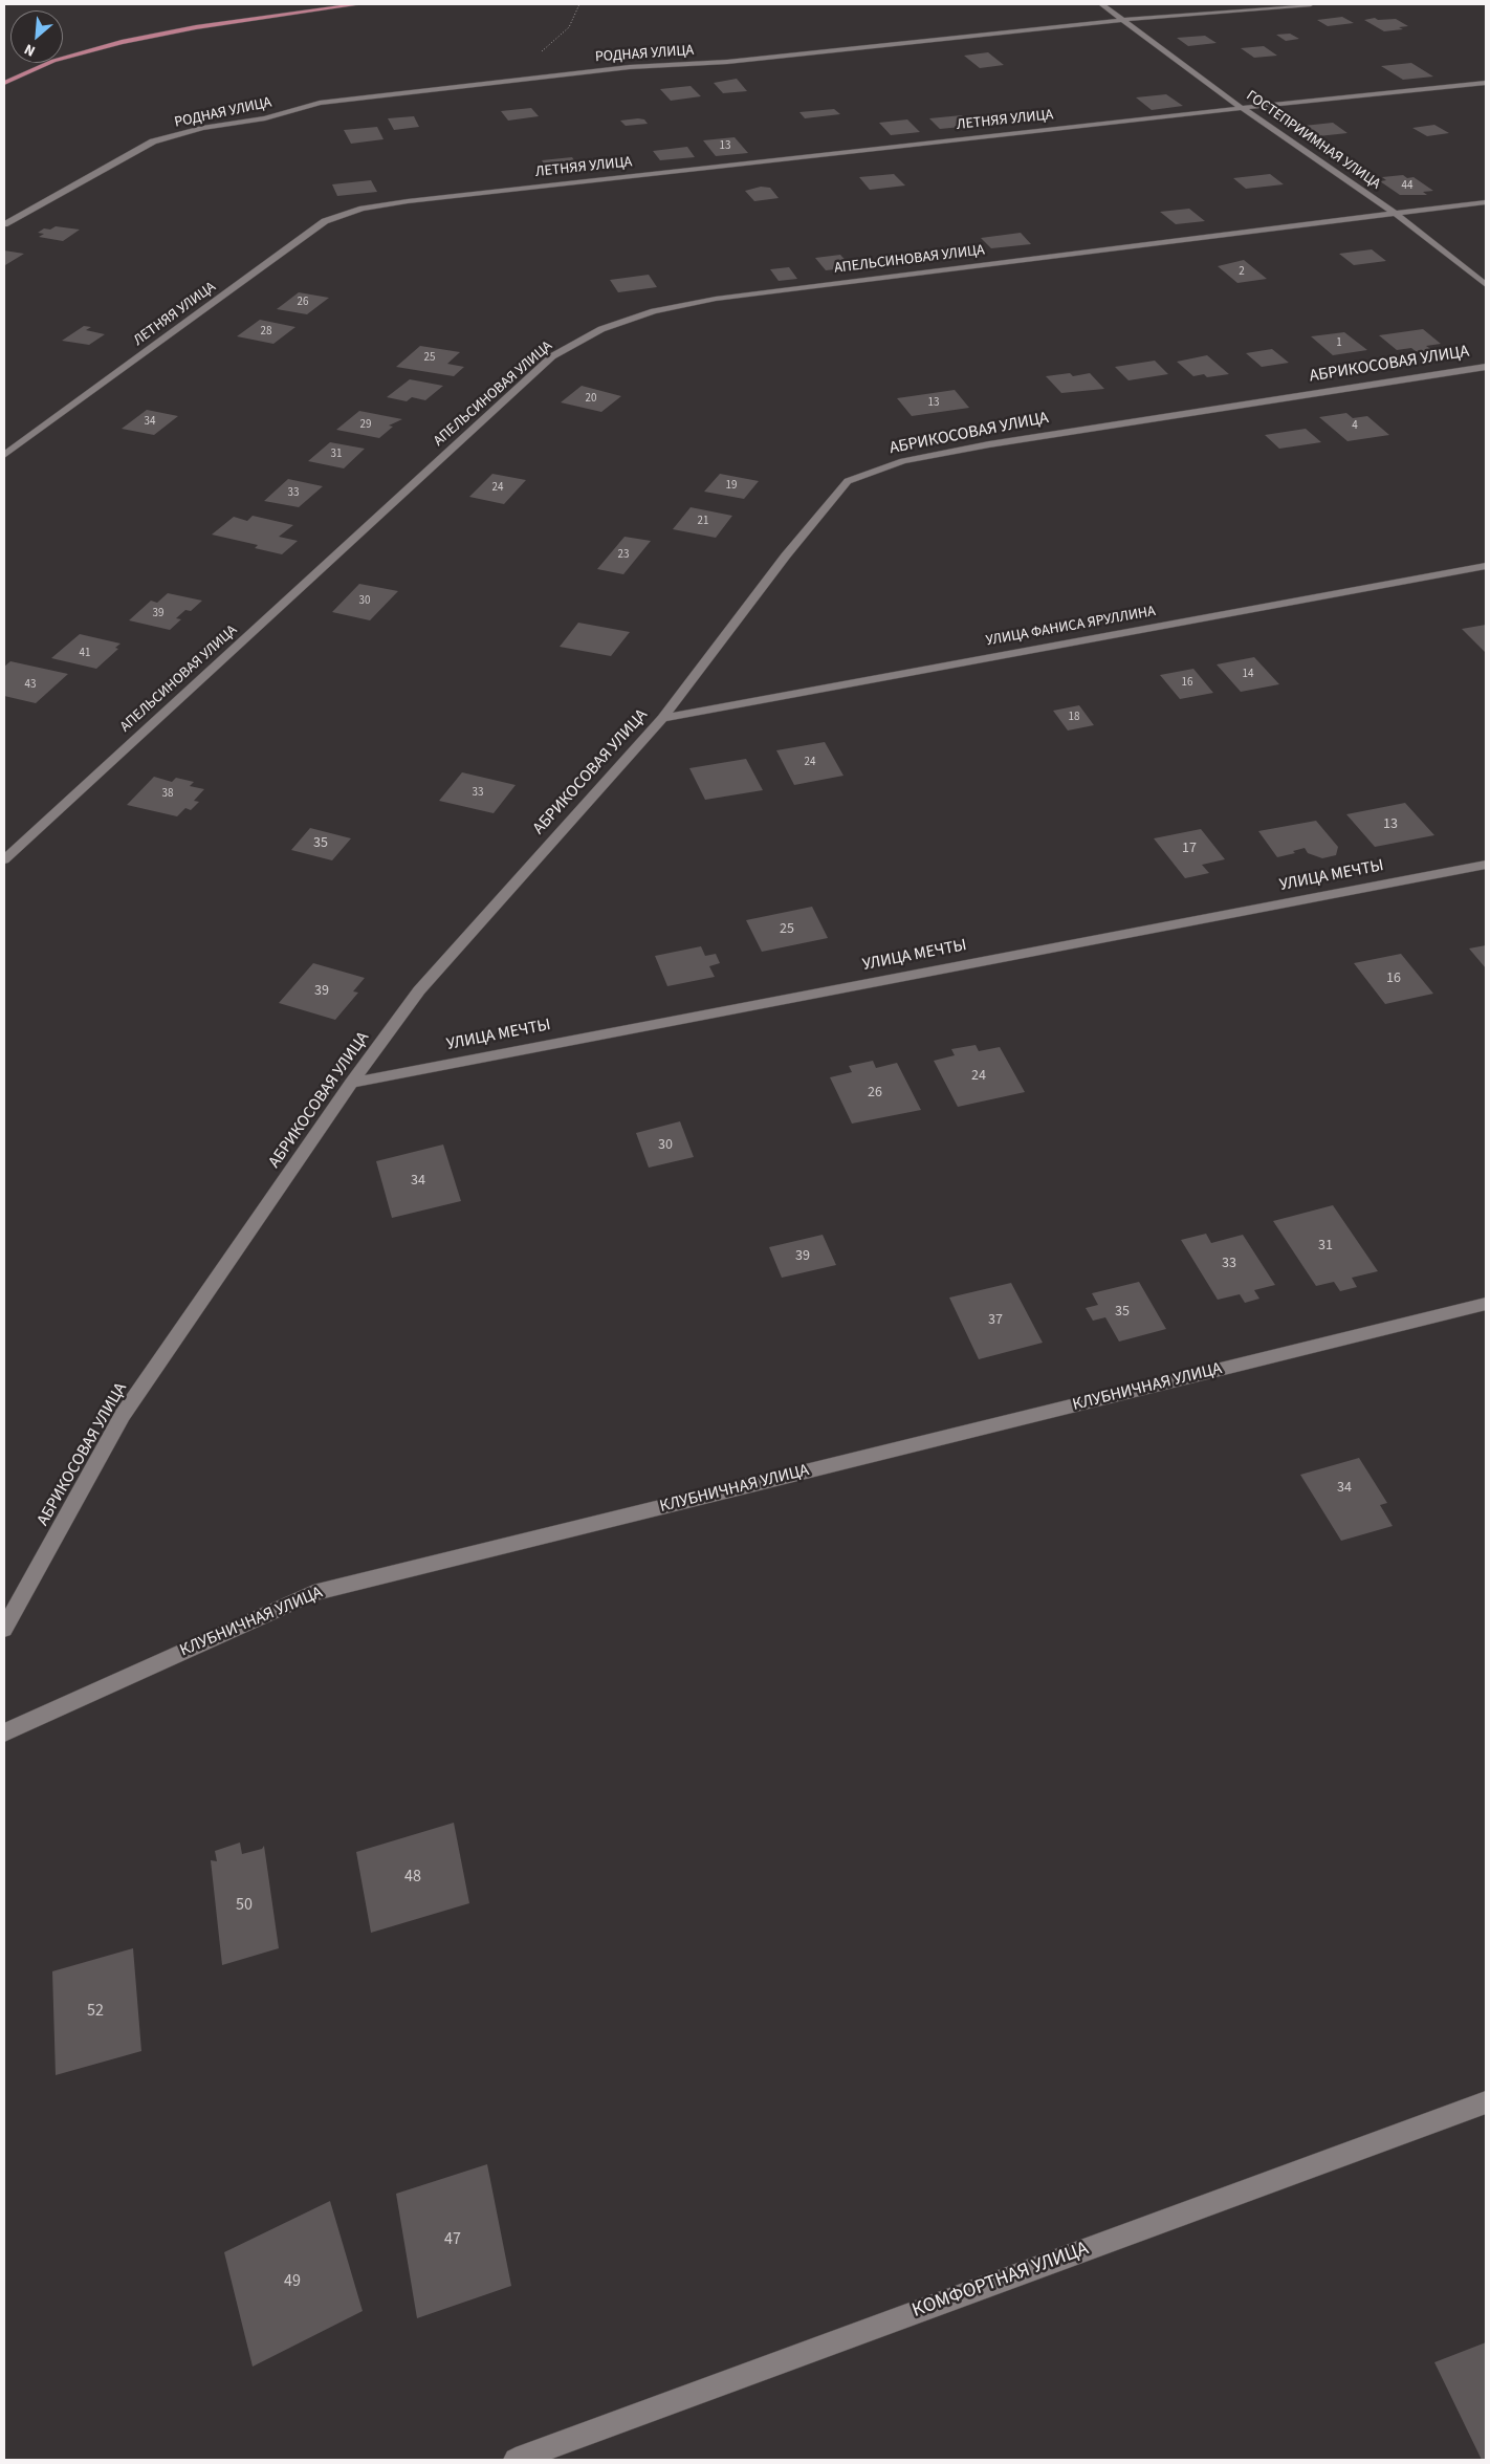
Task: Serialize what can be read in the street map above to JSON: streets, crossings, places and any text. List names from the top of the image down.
{
  "streets": {
    "street": [
      "РОДНАЯ УЛИЦА",
      "ЛЕТНЯЯ УЛИЦА",
      "ГОСТЕПРИИМНАЯ УЛИЦА",
      "АПЕЛЬСИНОВАЯ УЛИЦА",
      "АБРИКОСОВАЯ УЛИЦА",
      "УЛИЦА ФАНИСА ЯРУЛЛИНА",
      "УЛИЦА МЕЧТЫ",
      "КЛУБНИЧНАЯ УЛИЦА",
      "КОМФОРТНАЯ УЛИЦА"
    ]
  },
  "crossings": [
    ["РОДНАЯ УЛИЦА", "ГОСТЕПРИИМНАЯ УЛИЦА"],
    ["ЛЕТНЯЯ УЛИЦА", "ГОСТЕПРИИМНАЯ УЛИЦА"],
    ["ГОСТЕПРИИМНАЯ УЛИЦА", "АПЕЛЬСИНОВАЯ УЛИЦА"],
    ["АБРИКОСОВАЯ УЛИЦА", "УЛИЦА ФАНИСА ЯРУЛЛИНА"],
    ["АБРИКОСОВАЯ УЛИЦА", "УЛИЦА МЕЧТЫ"]
  ],
  "house_numbers": [
    "13",
    "44",
    "2",
    "26",
    "28",
    "1",
    "25",
    "20",
    "13",
    "34",
    "29",
    "4",
    "31",
    "19",
    "24",
    "33",
    "21",
    "23",
    "30",
    "39",
    "41",
    "14",
    "16",
    "43",
    "18",
    "24",
    "33",
    "38",
    "13",
    "35",
    "17",
    "25",
    "16",
    "39",
    "24",
    "26",
    "30",
    "34",
    "31",
    "39",
    "33",
    "35",
    "37",
    "34",
    "48",
    "50",
    "52",
    "47",
    "49"
  ],
  "north": "bottom left"
}
